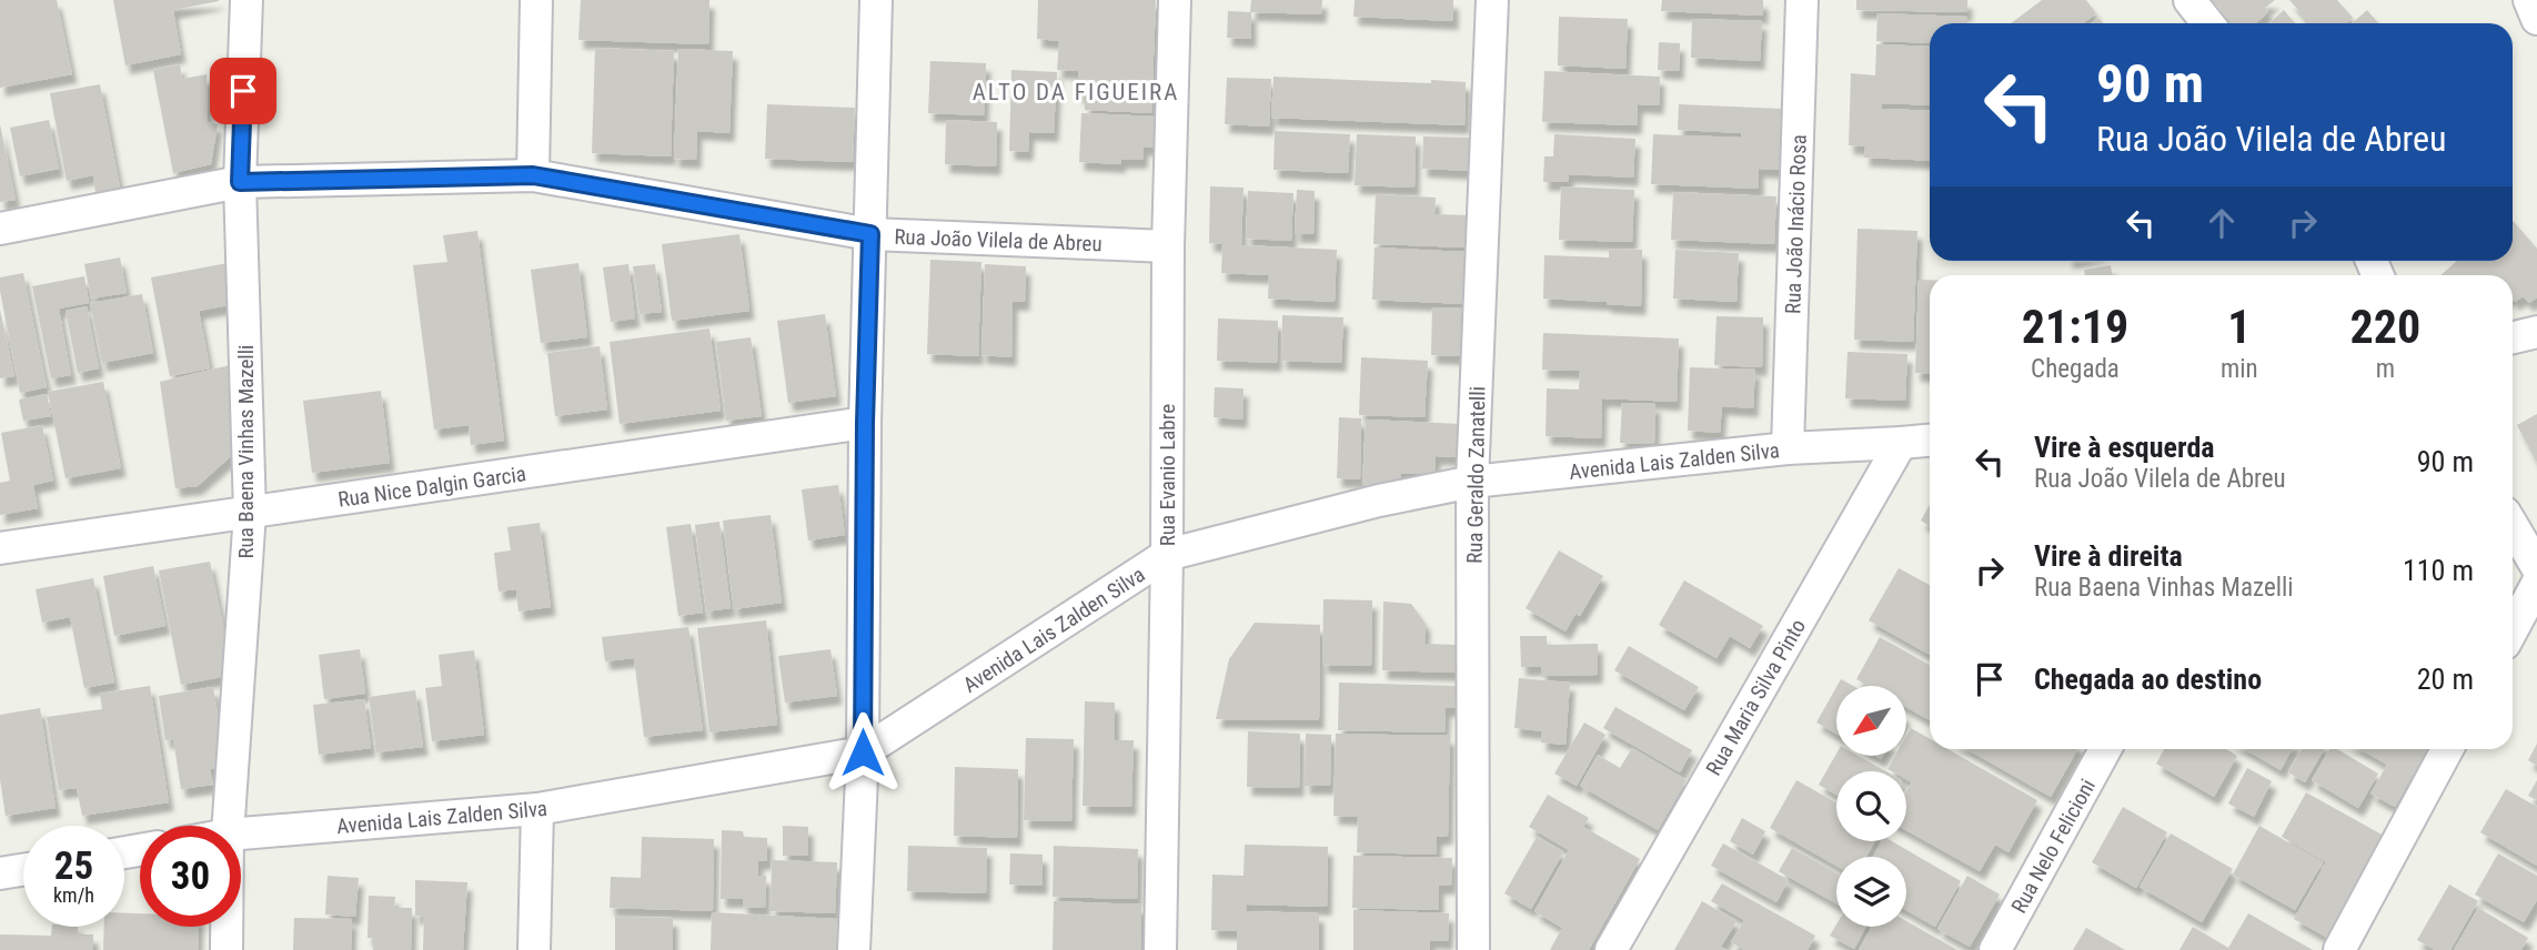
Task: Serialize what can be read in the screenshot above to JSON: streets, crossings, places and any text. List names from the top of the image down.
{
  "streets": {
    "street": [
      "Rua João Inácio Rosa",
      "Rua João Vilela de Abreu",
      "Rua Baena Vinhas Mazelli",
      "Avenida Lais Zalden Silva",
      "Rua Evanio Labre",
      "Rua Geraldo Zanatelli",
      "Rua Nice Dalgin Garcia",
      "Rua Maria Silva Pinto",
      "Rua Nelo Felicioni"
    ]
  },
  "crossings": [
    ["Rua João Inácio Rosa", "Avenida Lais Zalden Silva"],
    ["Rua João Vilela de Abreu", "Rua Baena Vinhas Mazelli"],
    ["Rua João Vilela de Abreu", "Rua Evanio Labre"],
    ["Rua Baena Vinhas Mazelli", "Rua Nice Dalgin Garcia"],
    ["Avenida Lais Zalden Silva", "Rua Evanio Labre"],
    ["Avenida Lais Zalden Silva", "Rua Geraldo Zanatelli"],
    ["Avenida Lais Zalden Silva", "Rua Maria Silva Pinto"]
  ],
  "districts": ["ALTO DA FIGUEIRA"],
  "north": "bottom left",
  "page": {
    "turn": ["90 m", "Rua João Vilela de Abreu"],
    "eta": [
      "21:19",
      "Chegada",
      "1",
      "min",
      "220",
      "m"
    ],
    "list": [
      {
        "name": "Vire à esquerda",
        "note": "Rua João Vilela de Abreu",
        "value": "90 m"
      },
      {
        "name": "Vire à direita",
        "note": "Rua Baena Vinhas Mazelli",
        "value": "110 m"
      },
      {
        "name": "Chegada ao destino",
        "value": "20 m"
      }
    ],
    "speed": "25 km/h",
    "limit": "30"
  }
}
